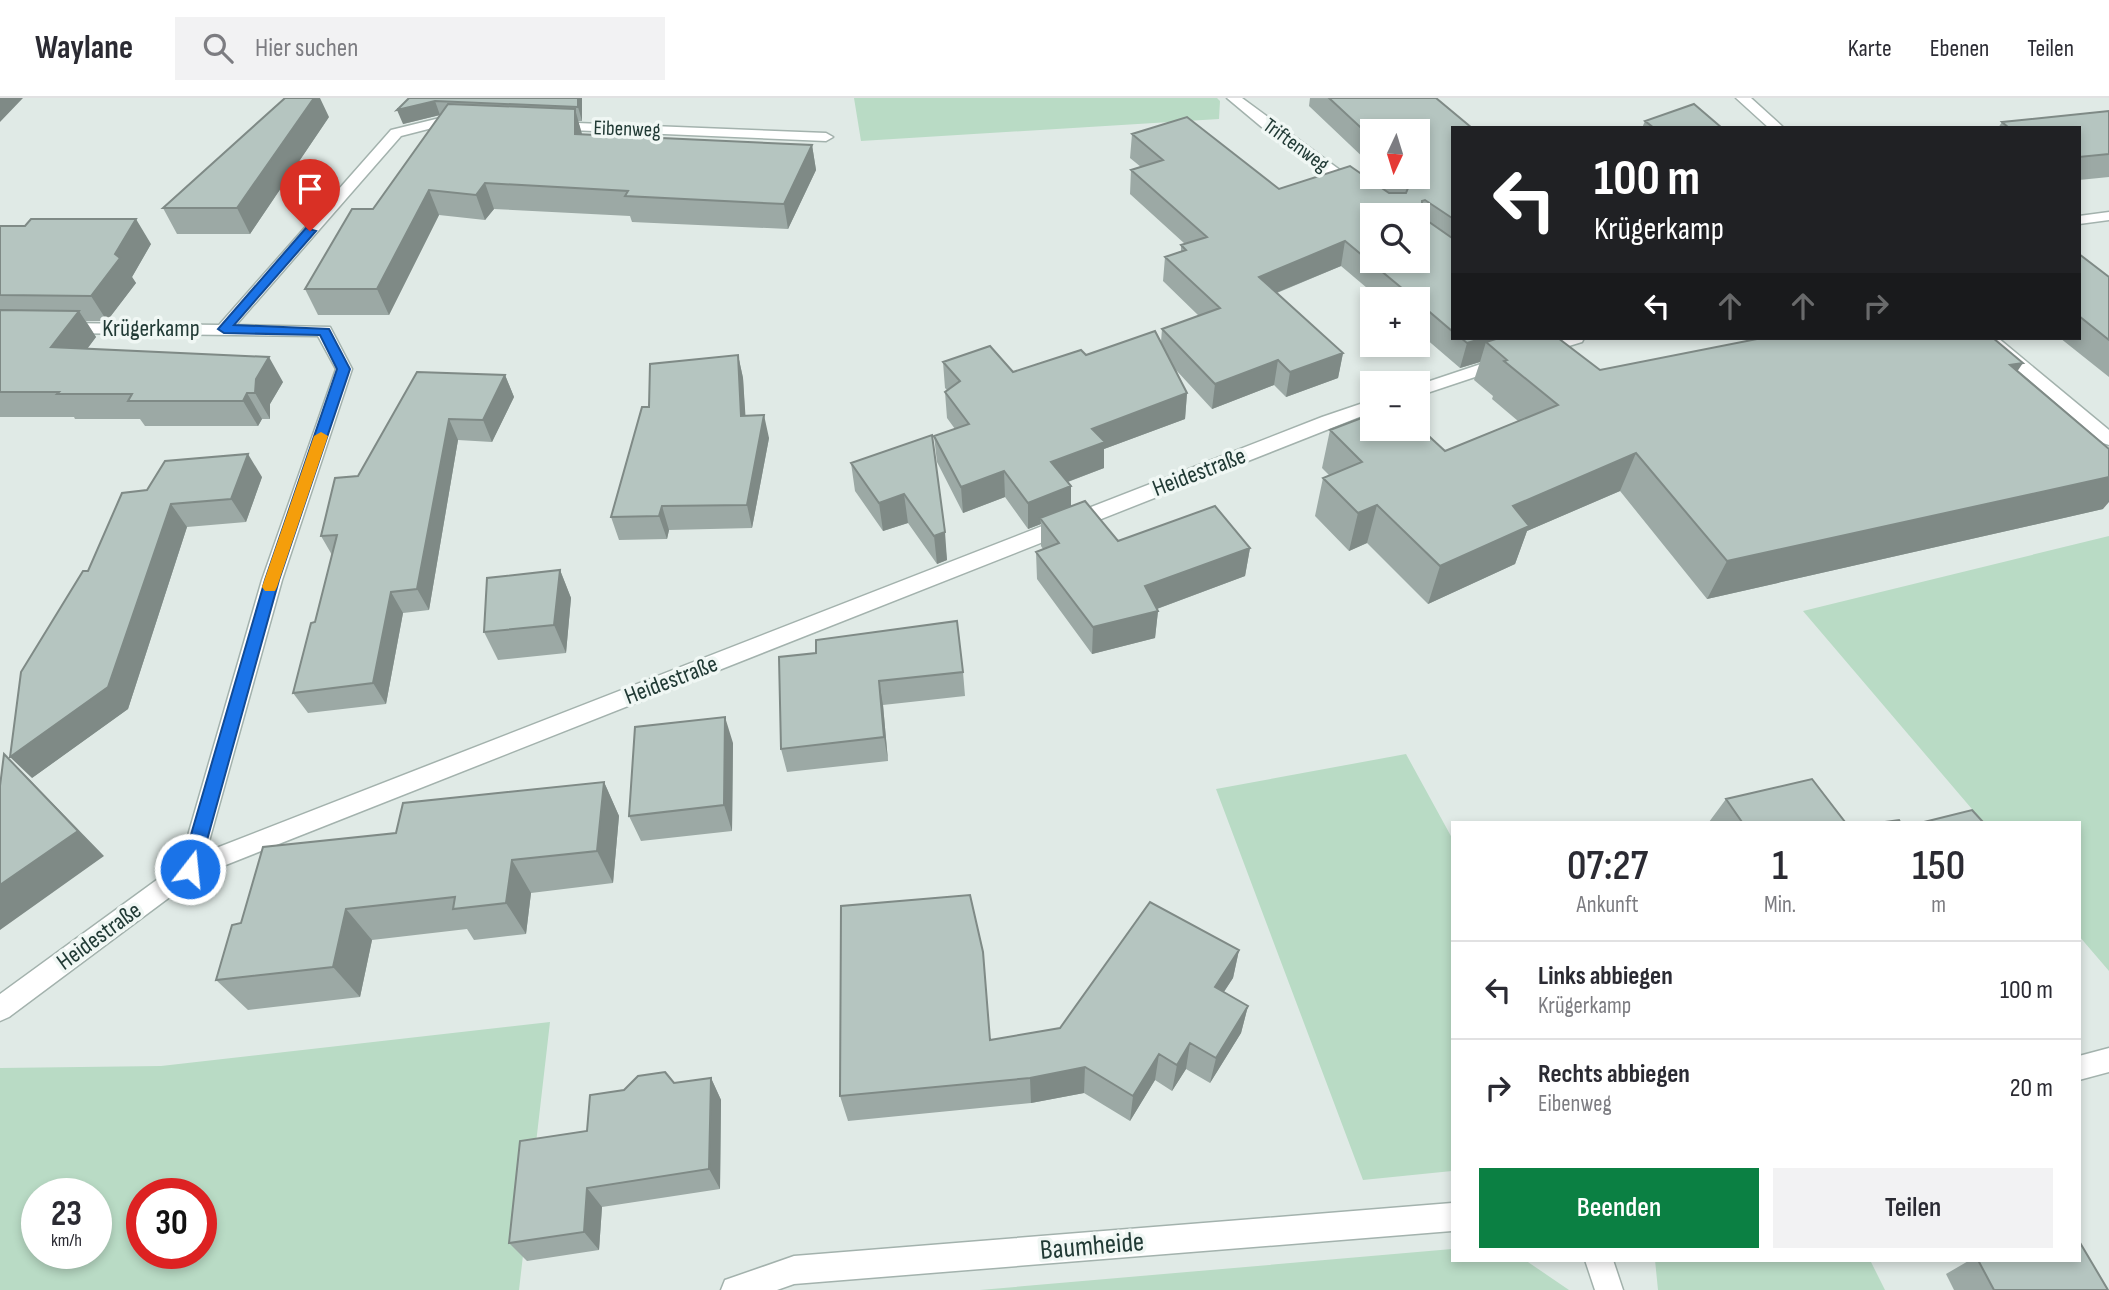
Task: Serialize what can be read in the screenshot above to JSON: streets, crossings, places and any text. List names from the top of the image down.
{
  "streets": {
    "street": [
      "Eibenweg",
      "Triftenweg",
      "Krügerkamp",
      "Heidestraße",
      "Baumheide"
    ]
  },
  "crossings": [
    ["Krügerkamp", "Heidestraße"]
  ],
  "north": "bottom",
  "page": {
    "header": "Waylane",
    "search": "Hier suchen",
    "nav": ["Karte", "Ebenen", "Teilen"],
    "map_buttons": ["+", "−"],
    "turn": ["100 m", "Krügerkamp"],
    "eta": [
      "07:27",
      "Ankunft",
      "1",
      "Min.",
      "150",
      "m"
    ],
    "list": [
      {
        "name": "Links abbiegen",
        "note": "Krügerkamp",
        "value": "100 m"
      },
      {
        "name": "Rechts abbiegen",
        "note": "Eibenweg",
        "value": "20 m"
      }
    ],
    "buttons": ["Beenden", "Teilen"],
    "speed": "23 km/h",
    "limit": "30"
  }
}
